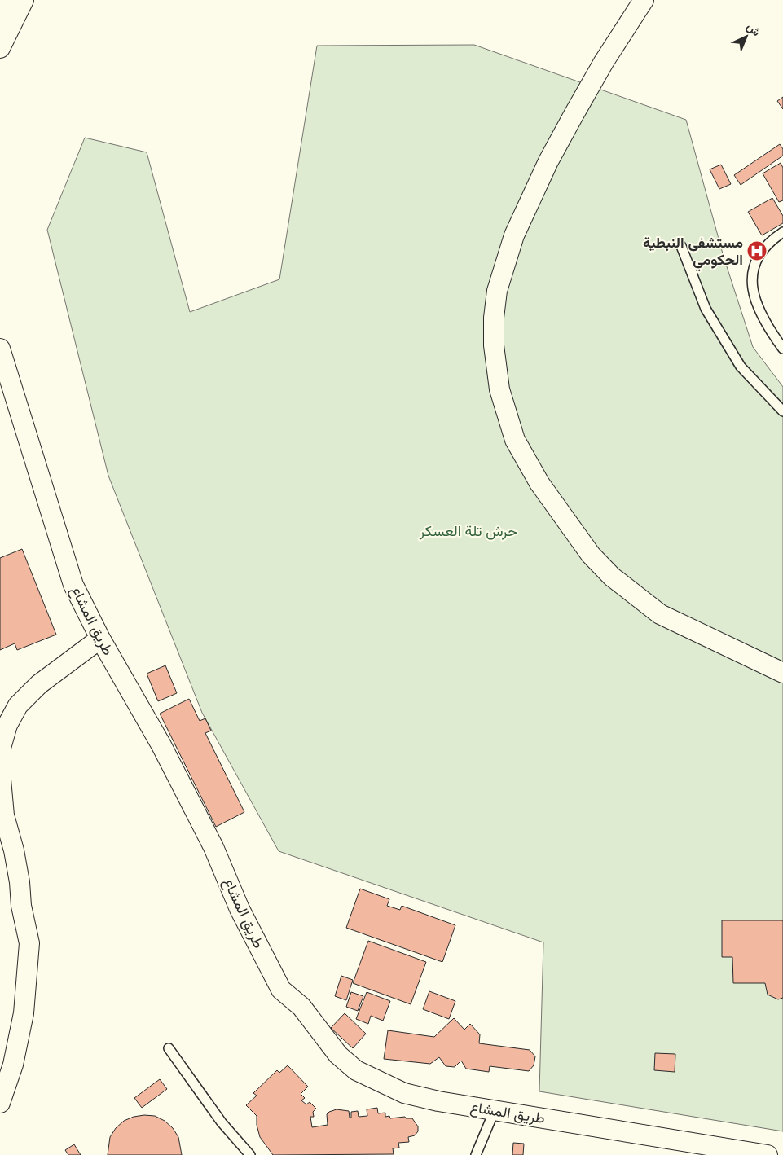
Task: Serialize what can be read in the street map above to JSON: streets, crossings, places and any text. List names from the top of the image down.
{
  "streets": {
    "street": ["طريق المشاع"]
  },
  "parks": ["حرش تلة العسكر"],
  "places": {
    "hospital": ["مستشفى النبطية الحكومي"]
  },
  "north": "top right"
}
